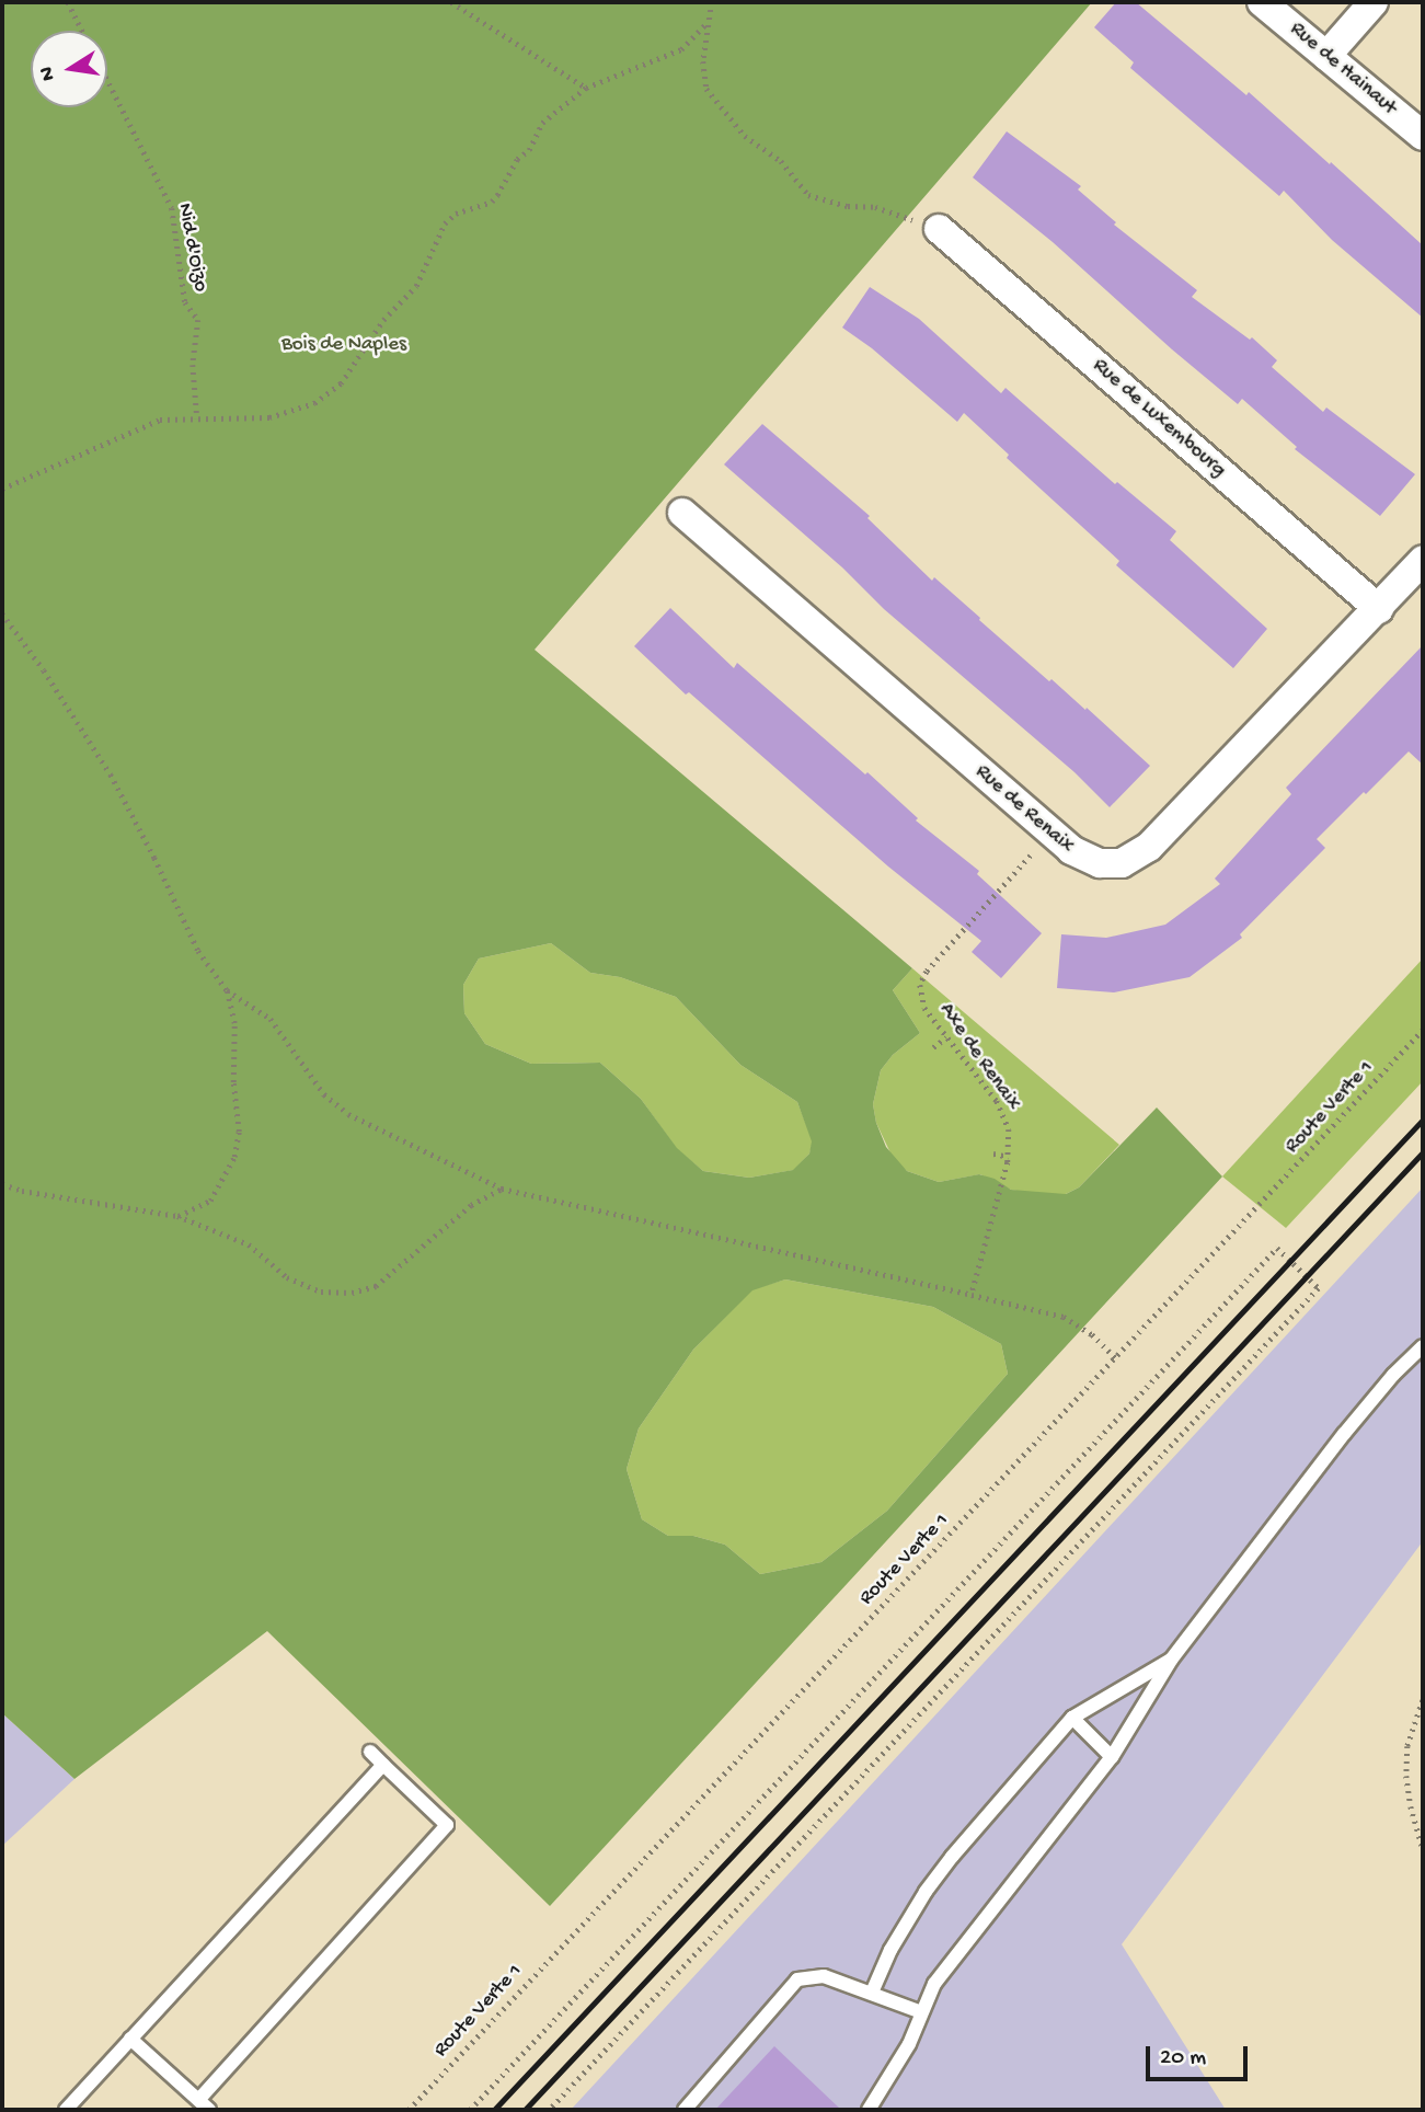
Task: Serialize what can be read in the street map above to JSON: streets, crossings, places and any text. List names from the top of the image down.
{
  "streets": {
    "street": ["Rue de Hainaut", "Rue de Luxembourg", "Rue de Renaix"],
    "path": ["Nid d'Oizo", "Axe de Renaix", "Route Verte 1"]
  },
  "crossings": [
    ["Rue de Luxembourg", "Rue de Renaix"]
  ],
  "parks": ["Bois de Naples"],
  "scale_bar": "20 m",
  "north": "left"
}
